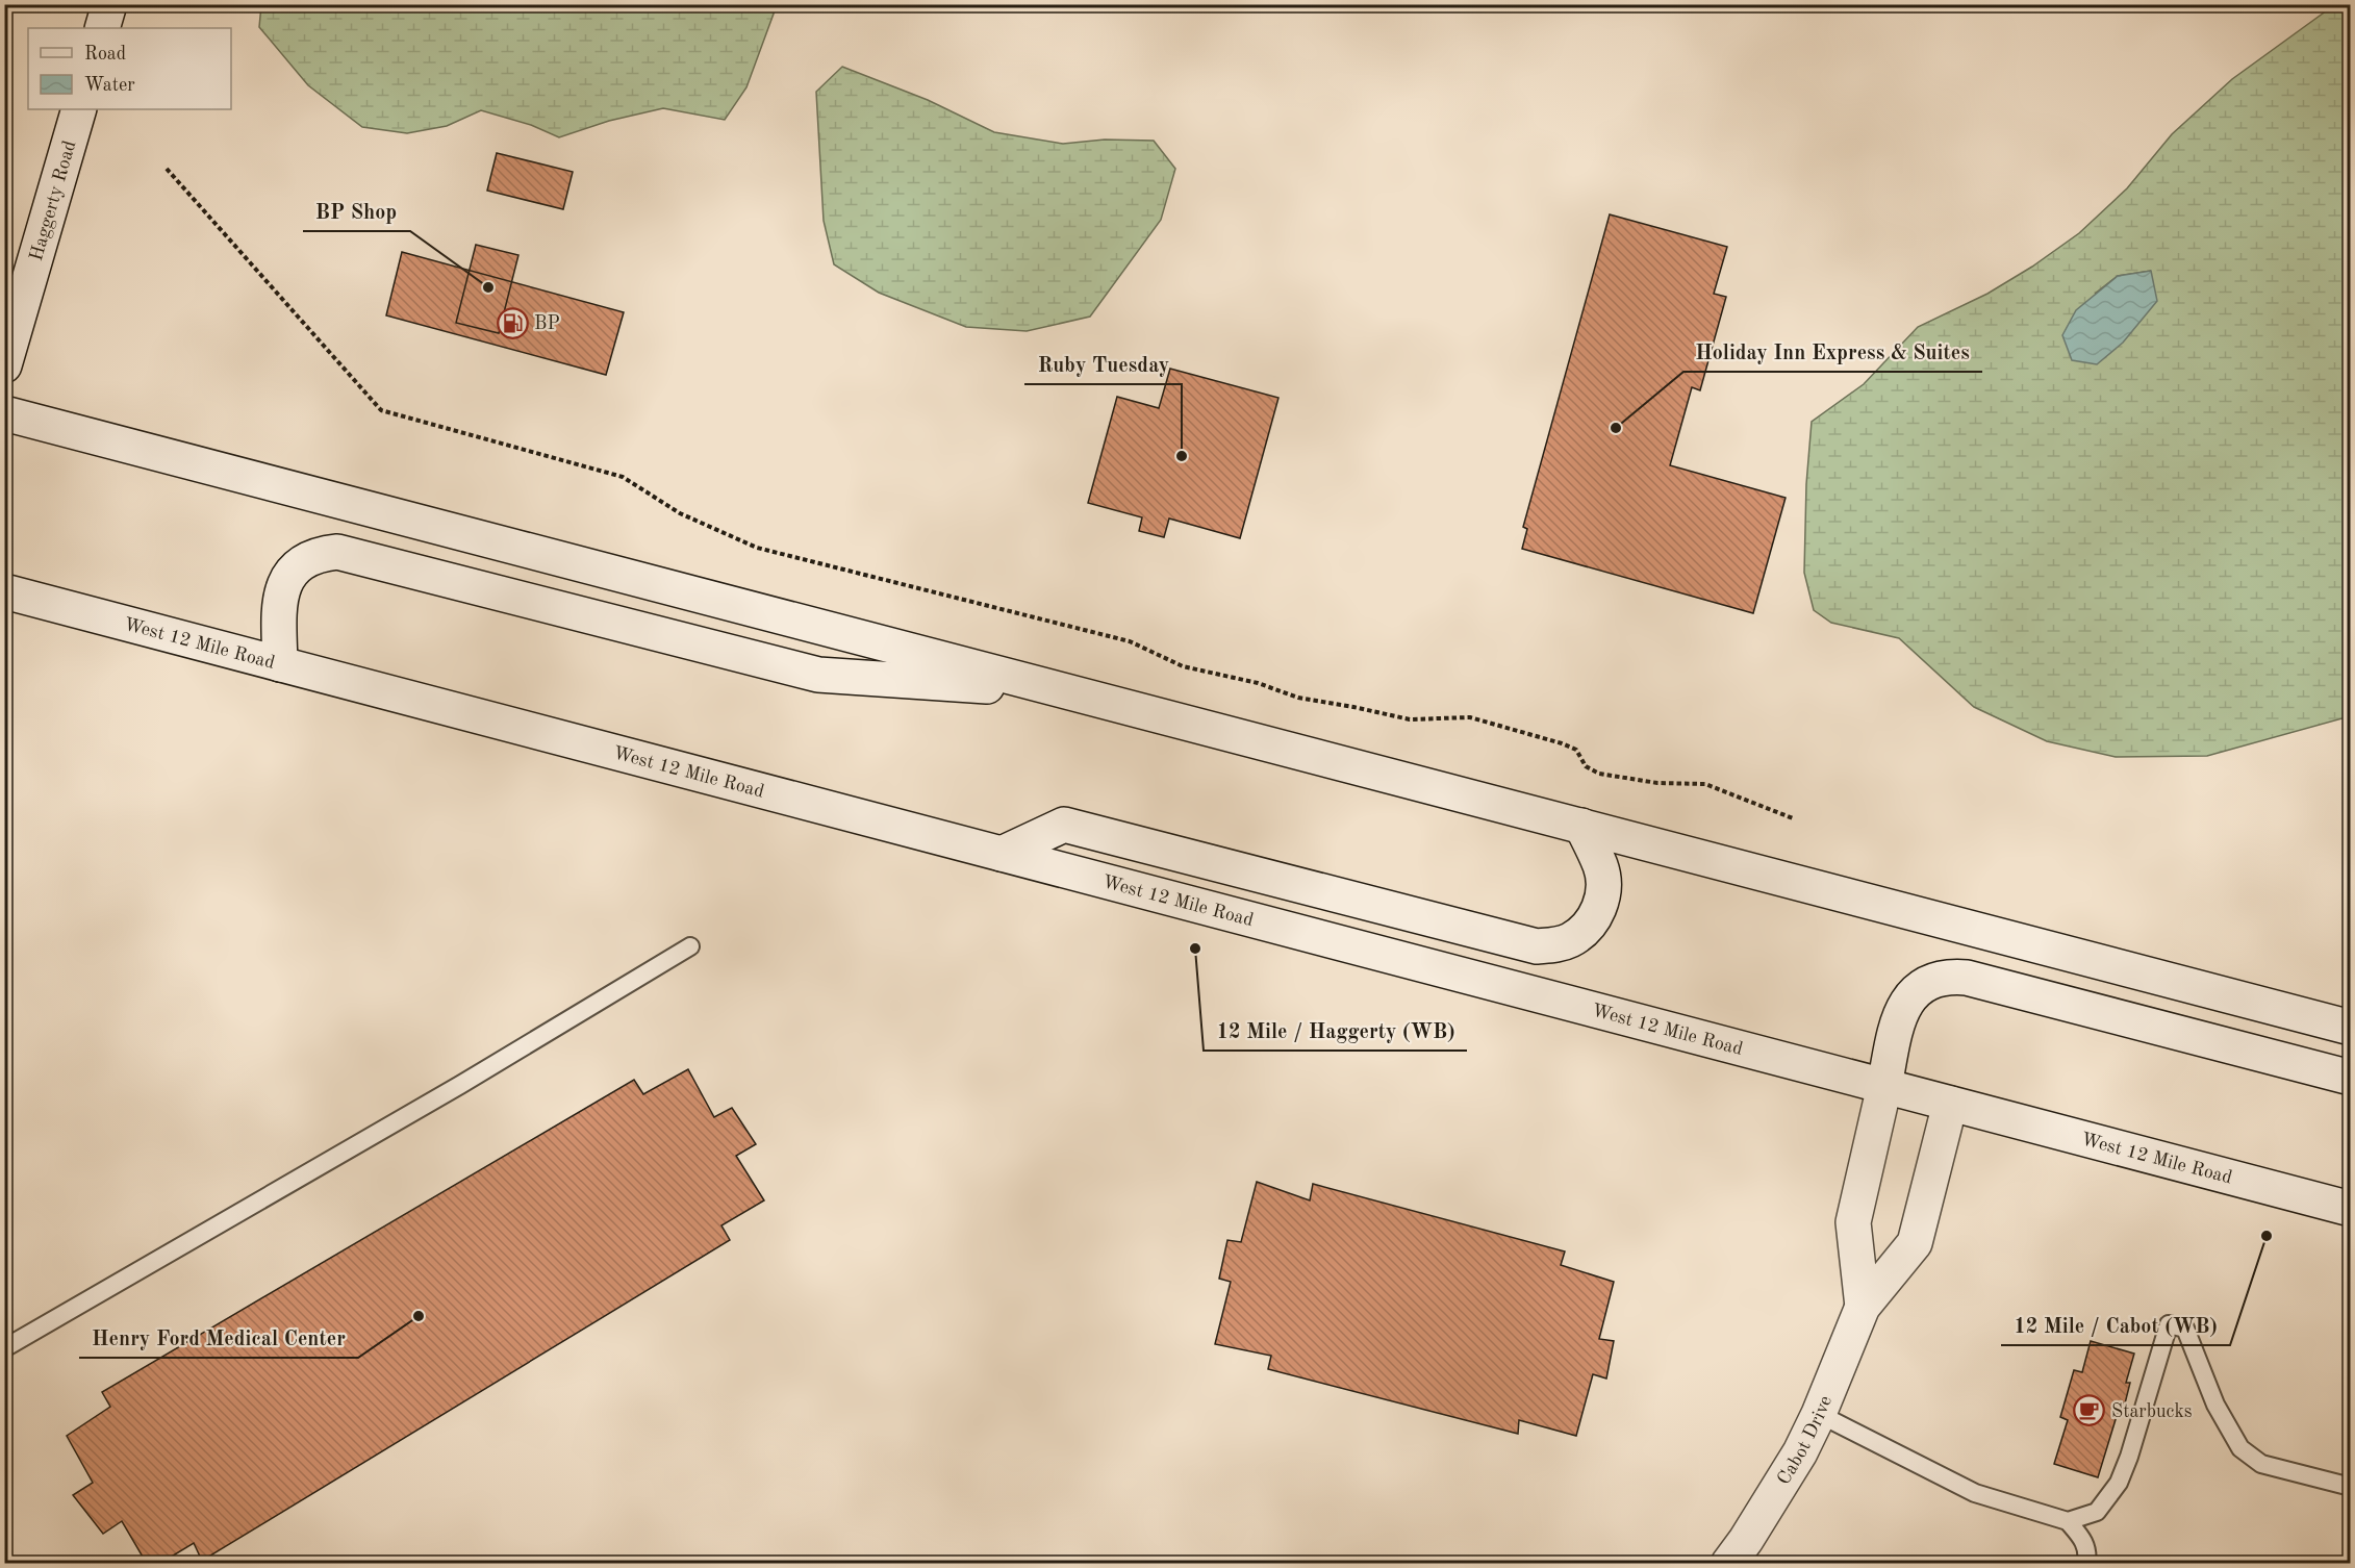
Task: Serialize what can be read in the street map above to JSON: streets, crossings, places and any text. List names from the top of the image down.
{
  "streets": {
    "main road": ["Haggerty Road", "West 12 Mile Road", "Cabot Drive"]
  },
  "crossings": [
    ["West 12 Mile Road", "Cabot Drive"]
  ],
  "places": {
    "other": [
      "BP Shop",
      "Holiday Inn Express & Suites",
      "Ruby Tuesday",
      "12 Mile / Haggerty (WB)",
      "12 Mile / Cabot (WB)",
      "Henry Ford Medical Center"
    ],
    "fuel station": ["BP"],
    "cafe": ["Starbucks"]
  },
  "legend": ["Road", "Water"]
}
